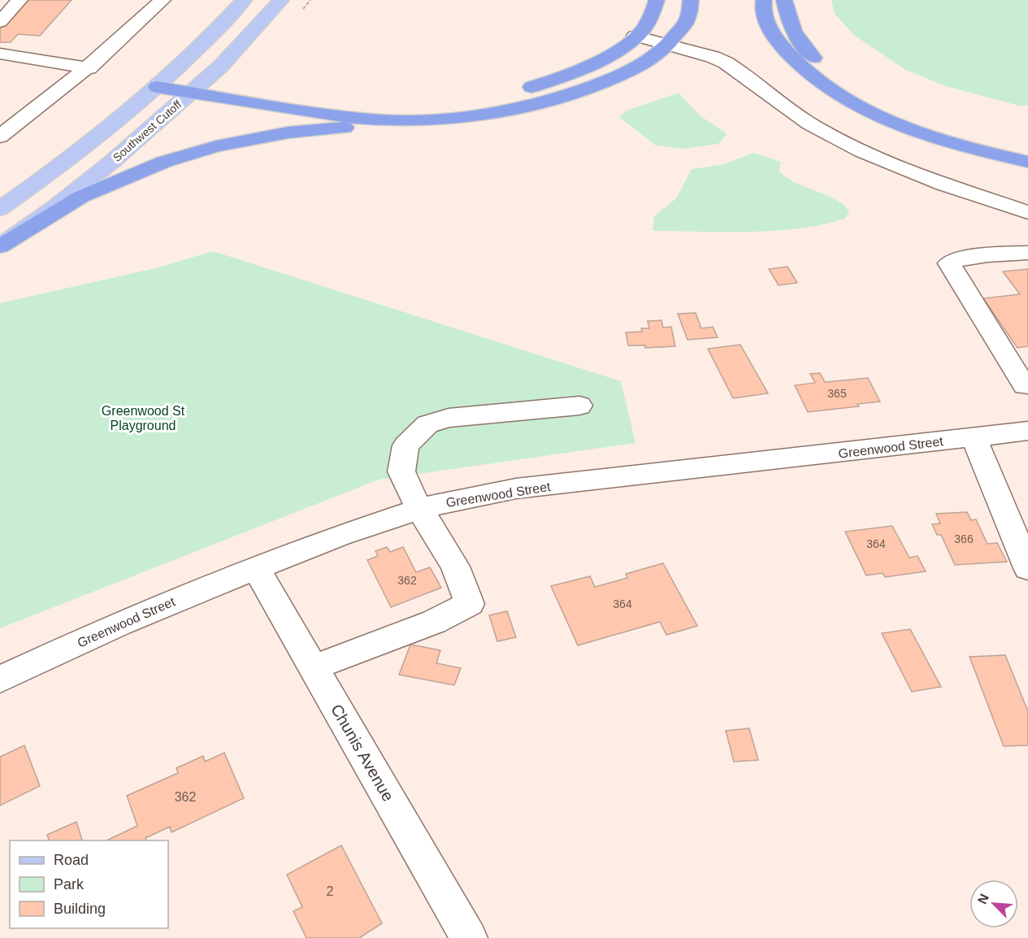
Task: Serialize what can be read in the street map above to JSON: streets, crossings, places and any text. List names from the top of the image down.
{
  "streets": {
    "main road": ["Southwest Cutoff"],
    "street": ["Greenwood Street", "Chunis Avenue"]
  },
  "crossings": [
    ["Greenwood Street", "Chunis Avenue"]
  ],
  "parks": ["Greenwood St Playground"],
  "house_numbers": [
    "365",
    "366",
    "364",
    "362",
    "364",
    "362",
    "2"
  ],
  "legend": ["Road", "Park", "Building"],
  "north": "top left"
}
